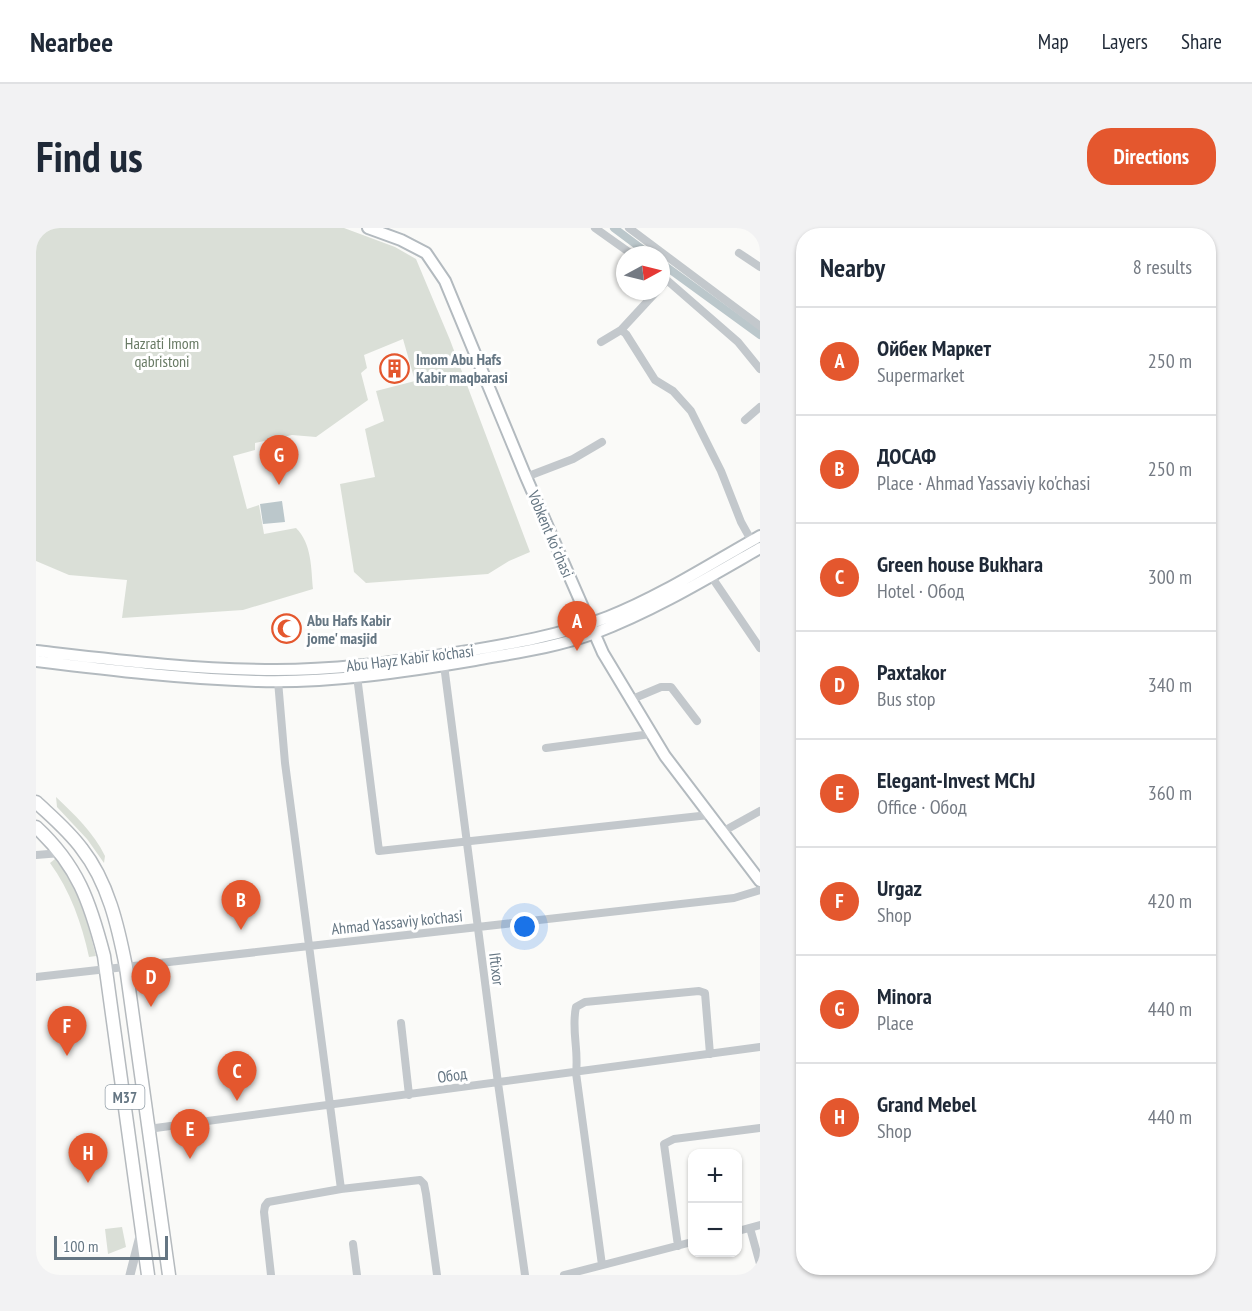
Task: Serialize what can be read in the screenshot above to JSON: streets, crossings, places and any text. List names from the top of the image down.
{
  "streets": {
    "main road": ["Vobkent koʻchasi", "Abu Hayz Kabir ko'chasi", "M37"],
    "street": ["Ahmad Yassaviy ko'chasi", "Iftixor", "Обод"]
  },
  "crossings": [
    ["Vobkent koʻchasi", "Abu Hayz Kabir ko'chasi"],
    ["Abu Hayz Kabir ko'chasi", "Iftixor"],
    ["Ahmad Yassaviy ko'chasi", "Iftixor"],
    ["Ahmad Yassaviy ko'chasi", "M37"],
    ["Iftixor", "Обод"],
    ["Обод", "M37"]
  ],
  "parks": ["Hazrati Imom qabristoni"],
  "places": {
    "building": ["Imom Abu Hafs Kabir maqbarasi"],
    "mosque": ["Abu Hafs Kabir jome' masjid"]
  },
  "scale_bar": "100 m",
  "north": "right",
  "page": {
    "header": "Nearbee",
    "nav": ["Map", "Layers", "Share"],
    "buttons": "Directions",
    "title": "Find us",
    "heading": ["Nearby", "8 results"],
    "list": [
      {
        "mark": "A",
        "name": "Ойбек Маркет",
        "note": "Supermarket",
        "value": "250 m"
      },
      {
        "mark": "B",
        "name": "ДОСАФ",
        "note": "Place · Ahmad Yassaviy ko'chasi",
        "value": "250 m"
      },
      {
        "mark": "C",
        "name": "Green house Bukhara",
        "note": "Hotel · Обод",
        "value": "300 m"
      },
      {
        "mark": "D",
        "name": "Paxtakor",
        "note": "Bus stop",
        "value": "340 m"
      },
      {
        "mark": "E",
        "name": "Elegant-Invest MChJ",
        "note": "Office · Обод",
        "value": "360 m"
      },
      {
        "mark": "F",
        "name": "Urgaz",
        "note": "Shop",
        "value": "420 m"
      },
      {
        "mark": "G",
        "name": "Minora",
        "note": "Place",
        "value": "440 m"
      },
      {
        "mark": "H",
        "name": "Grand Mebel",
        "note": "Shop",
        "value": "440 m"
      }
    ],
    "pins": [
      "G",
      "A",
      "B",
      "D",
      "F",
      "C",
      "E",
      "H"
    ],
    "map_buttons": ["+", "−"],
    "scale": "100 m"
  }
}
